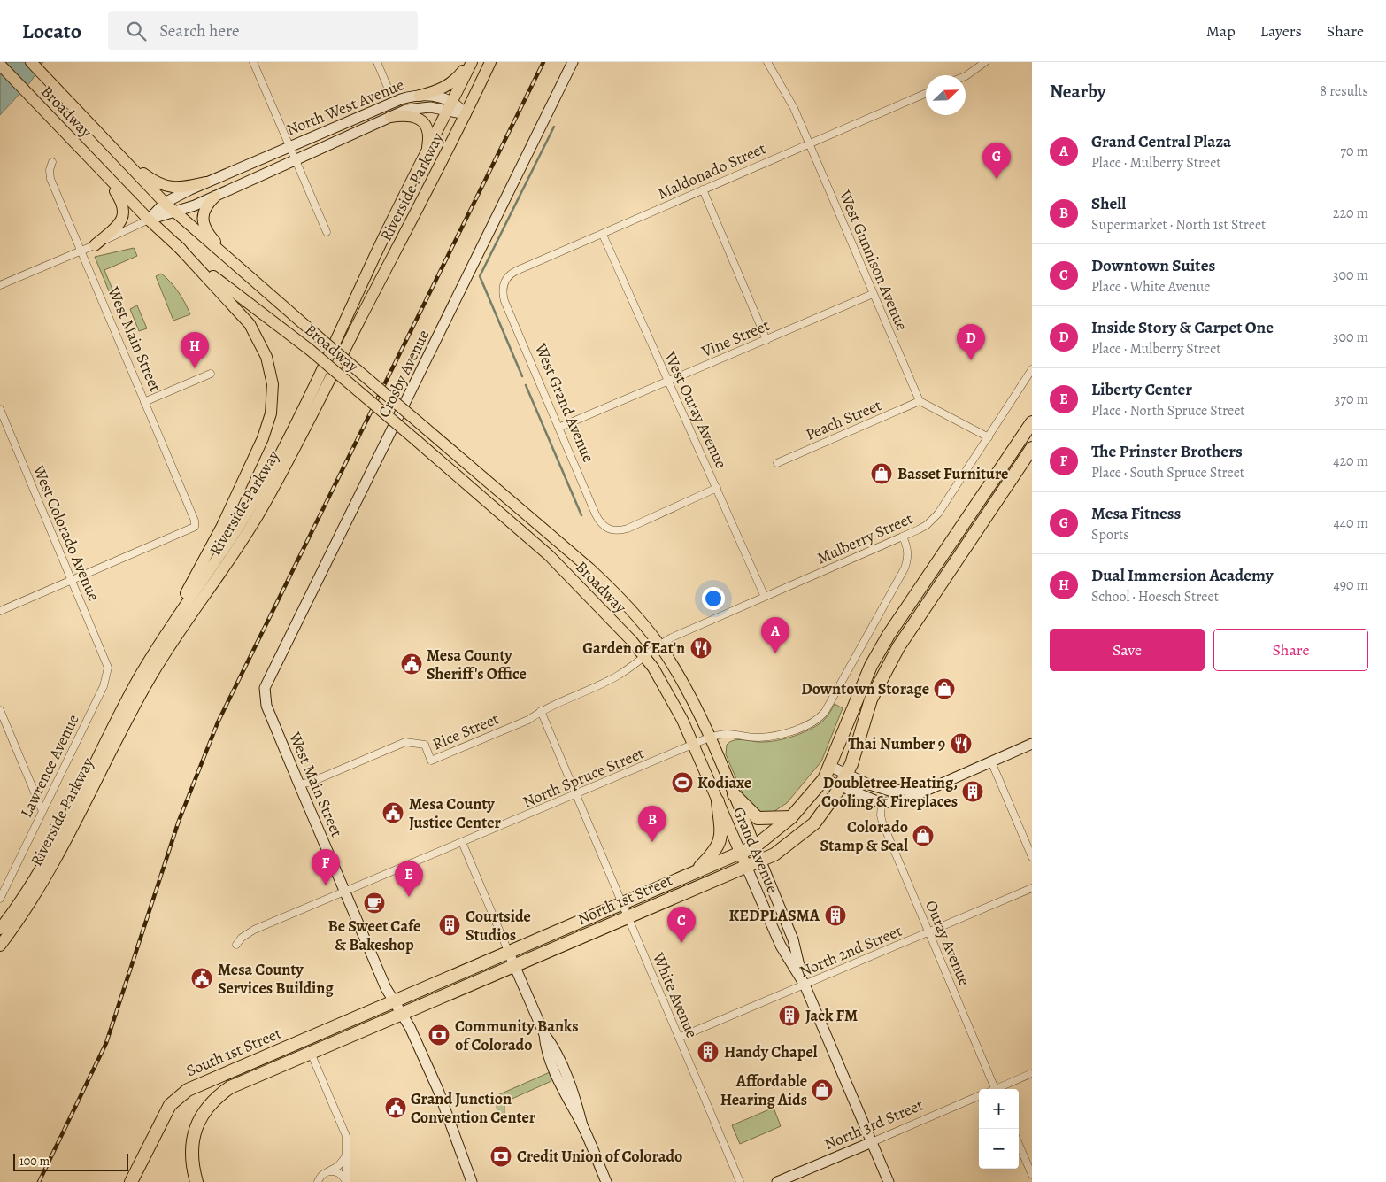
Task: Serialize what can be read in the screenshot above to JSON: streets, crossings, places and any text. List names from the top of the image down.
{
  "streets": {
    "highway": ["North 1st Street", "South 1st Street"],
    "main road": ["Broadway", "Riverside Parkway", "Grand Avenue"],
    "street": [
      "North West Avenue",
      "Maldonado Street",
      "West Gunnison Avenue",
      "Vine Street",
      "West Main Street",
      "Crosby Avenue",
      "West Grand Avenue",
      "West Ouray Avenue",
      "Peach Street",
      "West Colorado Avenue",
      "Mulberry Street",
      "Rice Street",
      "Lawrence Avenue",
      "North Spruce Street",
      "Ouray Avenue",
      "North 2nd Street",
      "White Avenue",
      "North 3rd Street"
    ]
  },
  "crossings": [
    ["North West Avenue", "Broadway"],
    ["North West Avenue", "Riverside Parkway"],
    ["North West Avenue", "West Main Street"],
    ["Broadway", "Mulberry Street"],
    ["Broadway", "Rice Street"],
    ["Broadway", "Grand Avenue"],
    ["Maldonado Street", "West Gunnison Avenue"],
    ["Maldonado Street", "West Grand Avenue"],
    ["Maldonado Street", "West Ouray Avenue"],
    ["West Gunnison Avenue", "Vine Street"],
    ["West Gunnison Avenue", "Peach Street"],
    ["Vine Street", "West Grand Avenue"],
    ["Vine Street", "West Ouray Avenue"],
    ["West Main Street", "Crosby Avenue"],
    ["West Main Street", "West Colorado Avenue"],
    ["West Main Street", "Rice Street"],
    ["West Main Street", "North Spruce Street"],
    ["West Main Street", "North 1st Street"],
    ["West Main Street", "South 1st Street"],
    ["West Grand Avenue", "West Ouray Avenue"],
    ["West Ouray Avenue", "Mulberry Street"],
    ["West Colorado Avenue", "Lawrence Avenue"],
    ["Mulberry Street", "Rice Street"],
    ["Mulberry Street", "North Spruce Street"],
    ["Mulberry Street", "Grand Avenue"],
    ["Rice Street", "Grand Avenue"],
    ["Rice Street", "White Avenue"],
    ["North Spruce Street", "Grand Avenue"],
    ["North Spruce Street", "White Avenue"],
    ["Grand Avenue", "North 1st Street"],
    ["Grand Avenue", "North 2nd Street"],
    ["Grand Avenue", "North 3rd Street"],
    ["North 1st Street", "White Avenue"],
    ["North 1st Street", "South 1st Street"],
    ["Ouray Avenue", "North 2nd Street"],
    ["North 2nd Street", "White Avenue"]
  ],
  "places": {
    "shop": [
      "Basset Furniture",
      "Downtown Storage",
      "Colorado Stamp & Seal",
      "Affordable Hearing Aids"
    ],
    "restaurant": ["Garden of Eat'n", "Thai Number 9"],
    "public building": [
      "Mesa County Sheriff's Office",
      "Mesa County Justice Center",
      "Mesa County Services Building",
      "Grand Junction Convention Center"
    ],
    "sports": ["Kodiaxe"],
    "building": [
      "Doubletree Heating, Cooling & Fireplaces",
      "KEDPLASMA",
      "Courtside Studios",
      "Jack FM",
      "Handy Chapel"
    ],
    "cafe": ["Be Sweet Cafe & Bakeshop"],
    "bank": ["Community Banks of Colorado", "Credit Union of Colorado"]
  },
  "scale_bar": "100 m",
  "north": "top right",
  "page": {
    "header": "Locato",
    "search": "Search here",
    "nav": ["Map", "Layers", "Share"],
    "heading": ["Nearby", "8 results"],
    "list": [
      {
        "mark": "A",
        "name": "Grand Central Plaza",
        "note": "Place · Mulberry Street",
        "value": "70 m"
      },
      {
        "mark": "B",
        "name": "Shell",
        "note": "Supermarket · North 1st Street",
        "value": "220 m"
      },
      {
        "mark": "C",
        "name": "Downtown Suites",
        "note": "Place · White Avenue",
        "value": "300 m"
      },
      {
        "mark": "D",
        "name": "Inside Story & Carpet One",
        "note": "Place · Mulberry Street",
        "value": "300 m"
      },
      {
        "mark": "E",
        "name": "Liberty Center",
        "note": "Place · North Spruce Street",
        "value": "370 m"
      },
      {
        "mark": "F",
        "name": "The Prinster Brothers",
        "note": "Place · South Spruce Street",
        "value": "420 m"
      },
      {
        "mark": "G",
        "name": "Mesa Fitness",
        "note": "Sports",
        "value": "440 m"
      },
      {
        "mark": "H",
        "name": "Dual Immersion Academy",
        "note": "School · Hoesch Street",
        "value": "490 m"
      }
    ],
    "pins": [
      "G",
      "D",
      "H",
      "A",
      "B",
      "F",
      "E",
      "C"
    ],
    "buttons": ["Save", "Share"],
    "map_buttons": ["+", "−"],
    "scale": "100 m"
  }
}
